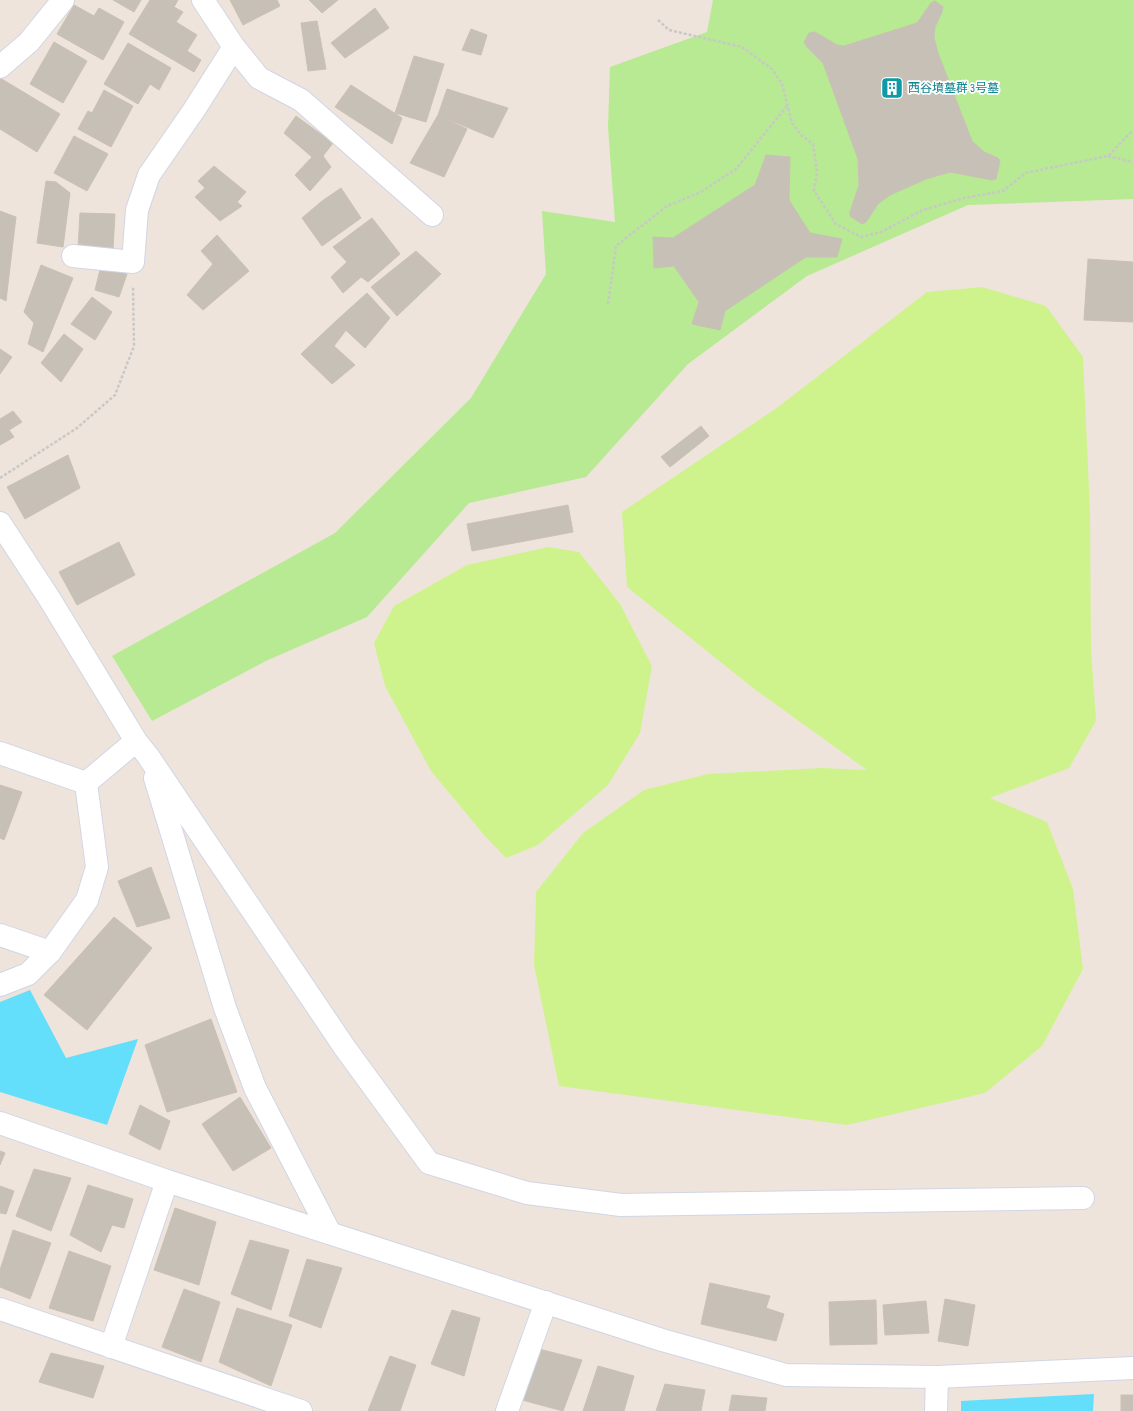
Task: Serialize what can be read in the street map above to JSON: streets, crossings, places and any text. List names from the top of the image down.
{
  "places": {
    "building": ["西谷墳墓群 3号墓"]
  }
}
